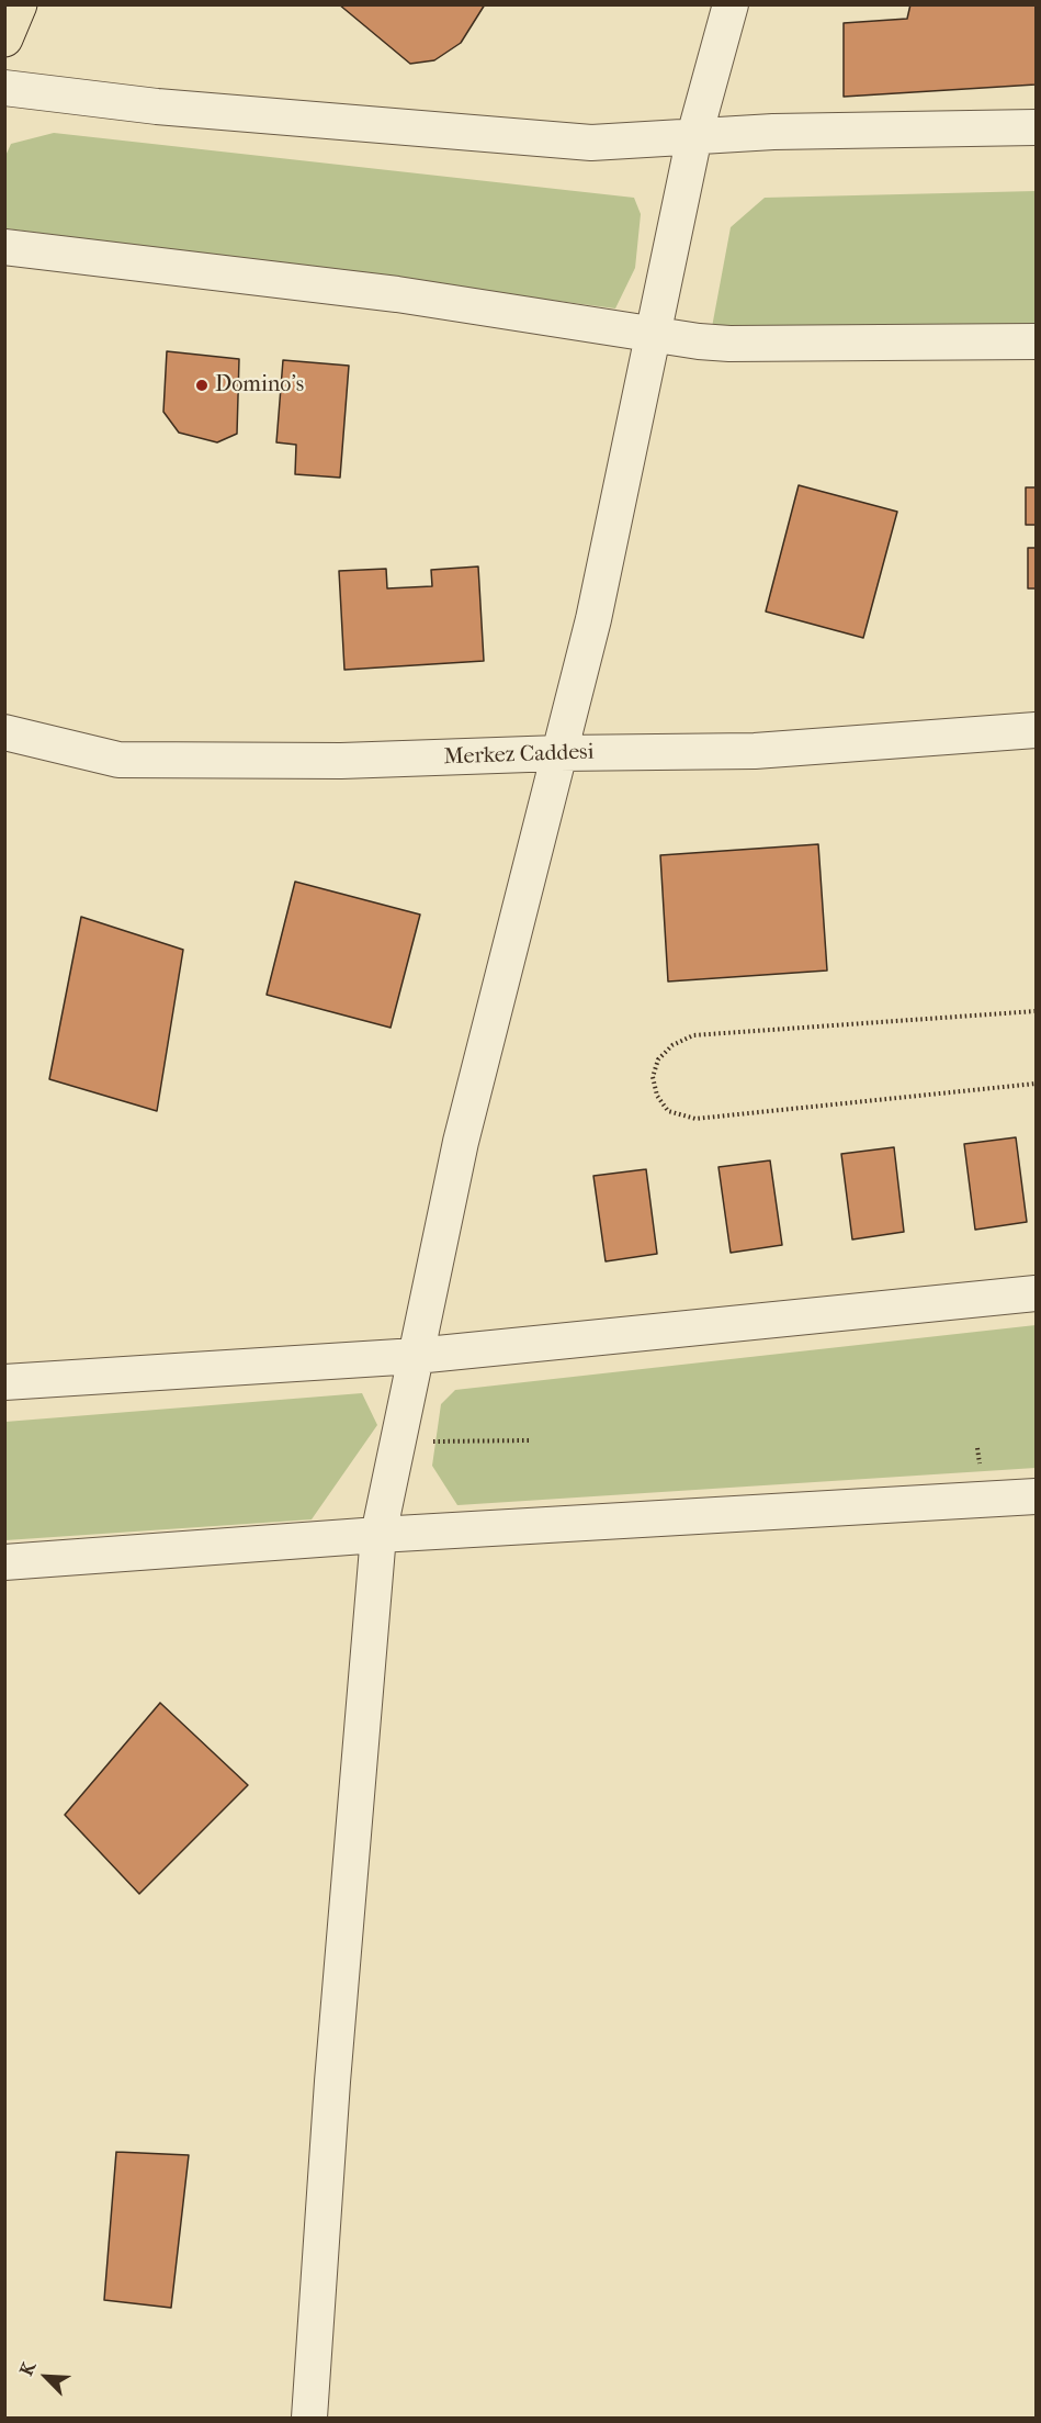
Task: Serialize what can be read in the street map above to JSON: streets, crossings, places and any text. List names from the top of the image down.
{
  "streets": {
    "street": ["Merkez Caddesi"]
  },
  "places": ["Domino's"],
  "north": "top left"
}
